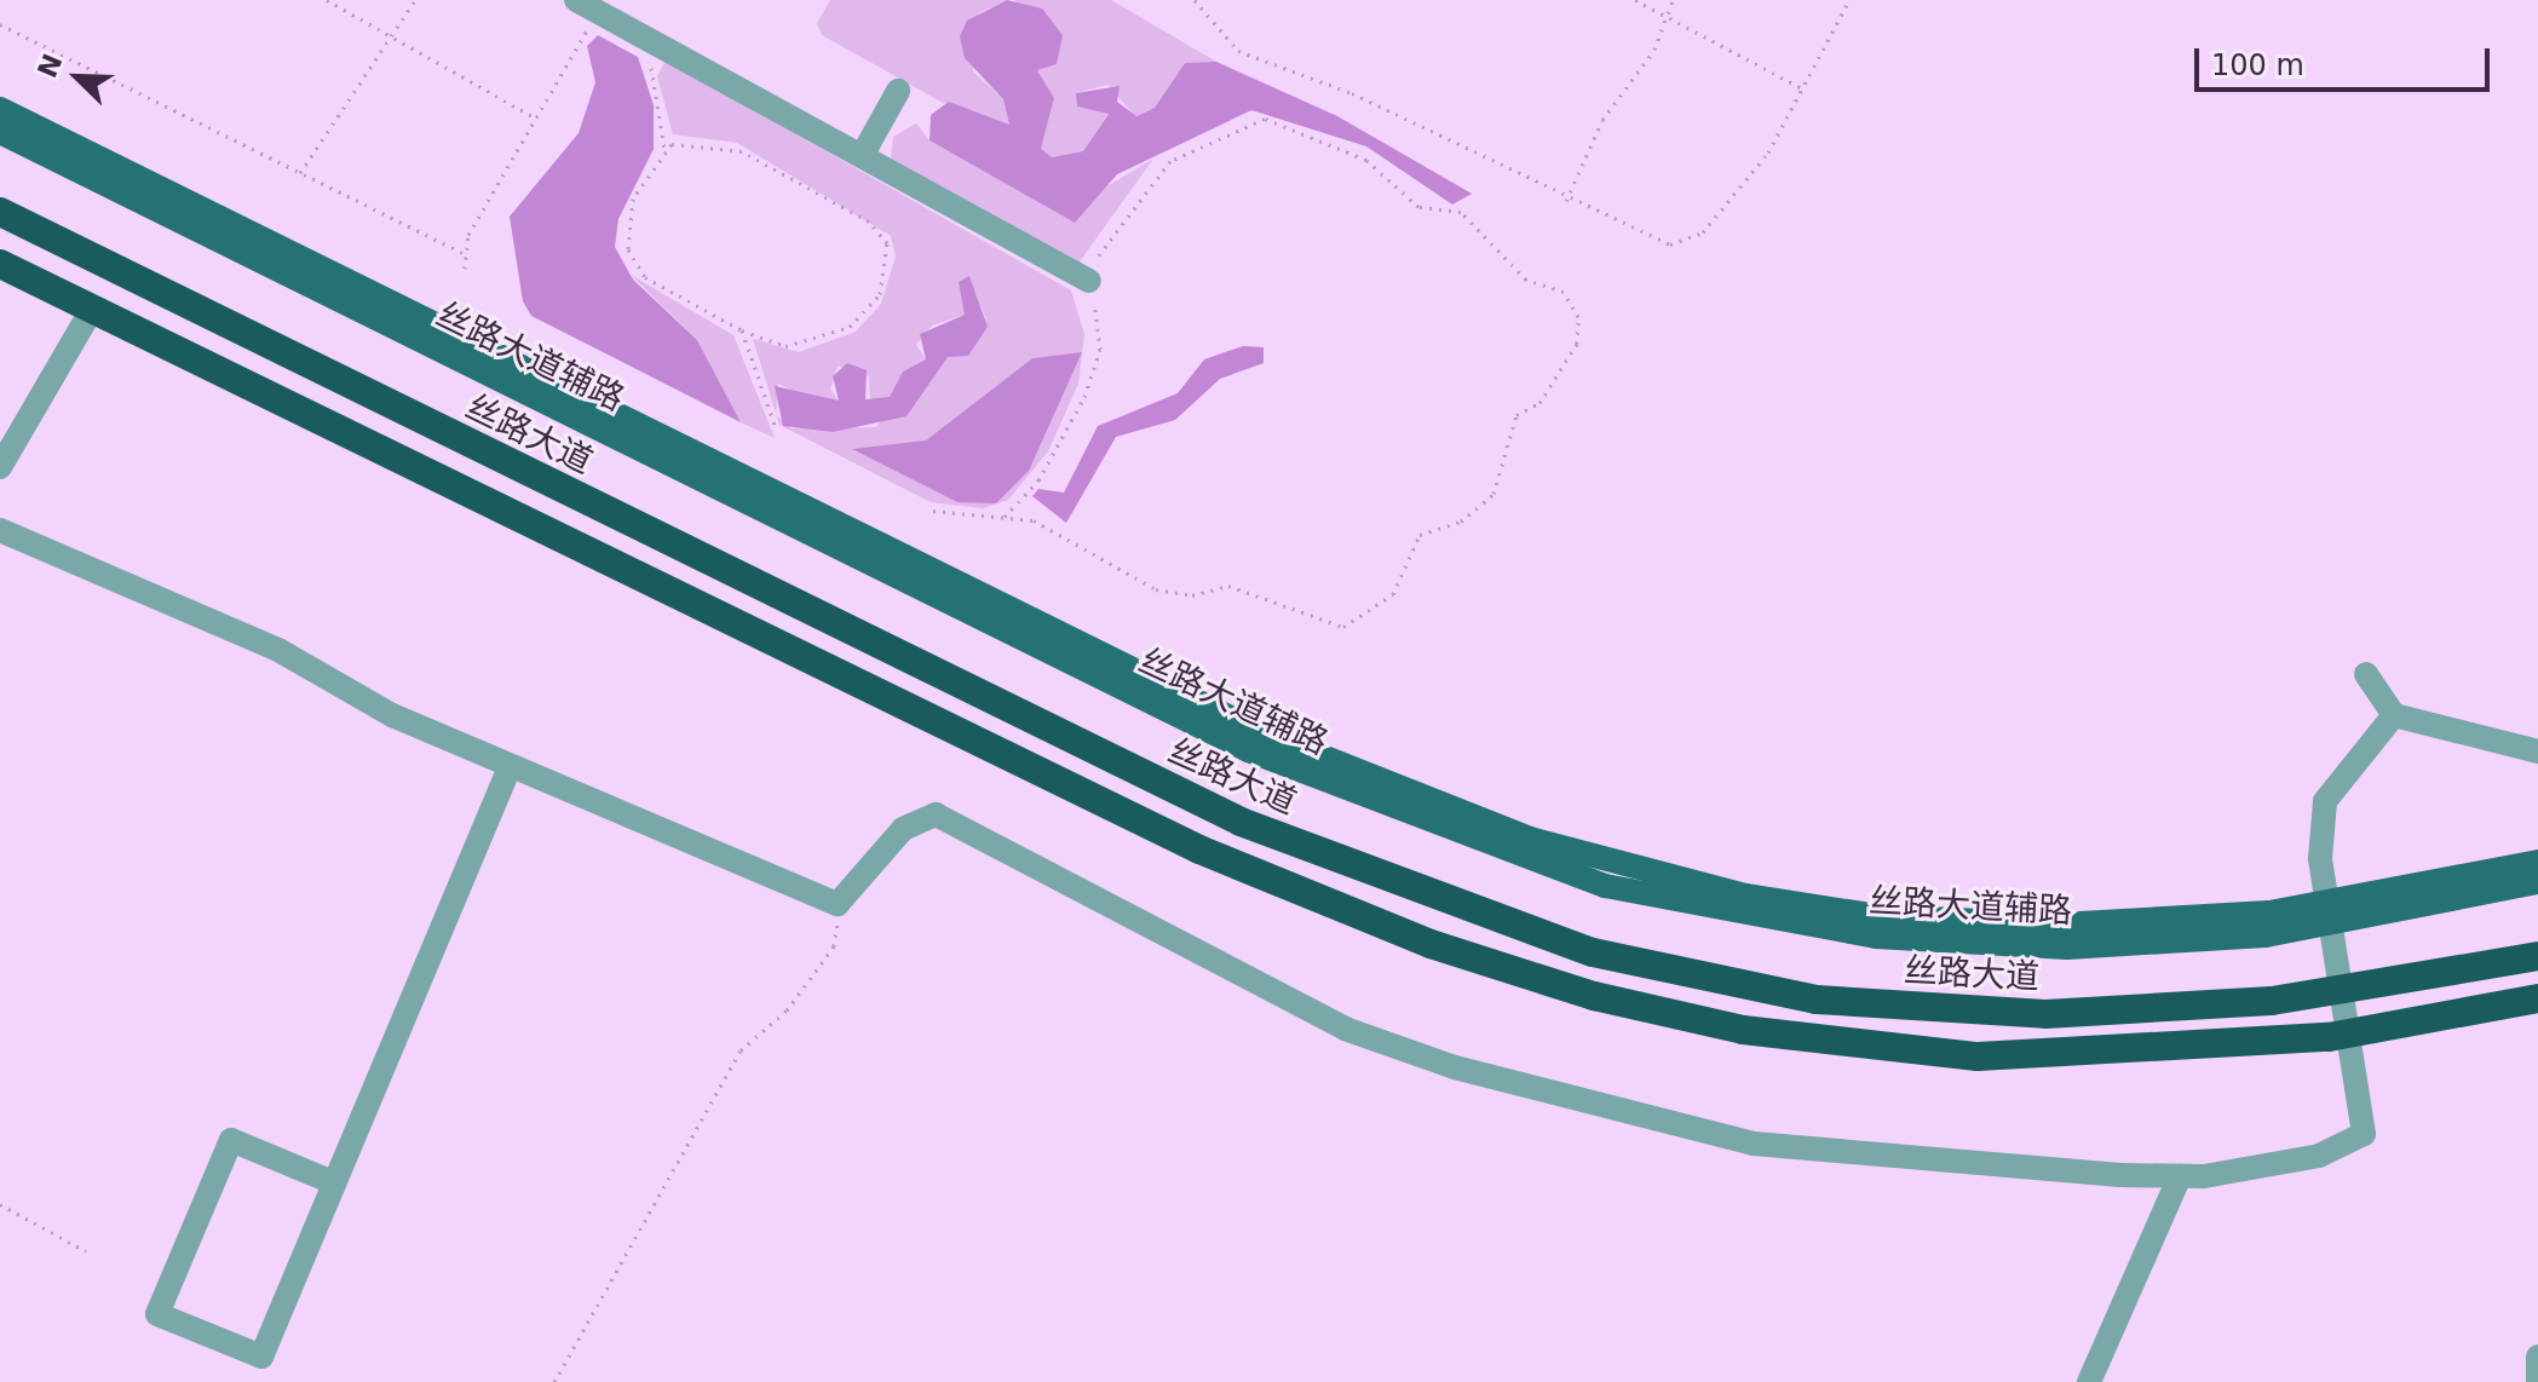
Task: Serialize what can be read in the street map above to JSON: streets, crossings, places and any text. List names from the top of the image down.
{
  "streets": {
    "highway": ["丝路大道"],
    "main road": ["丝路大道辅路"]
  },
  "scale_bar": "100 m",
  "north": "top left"
}
